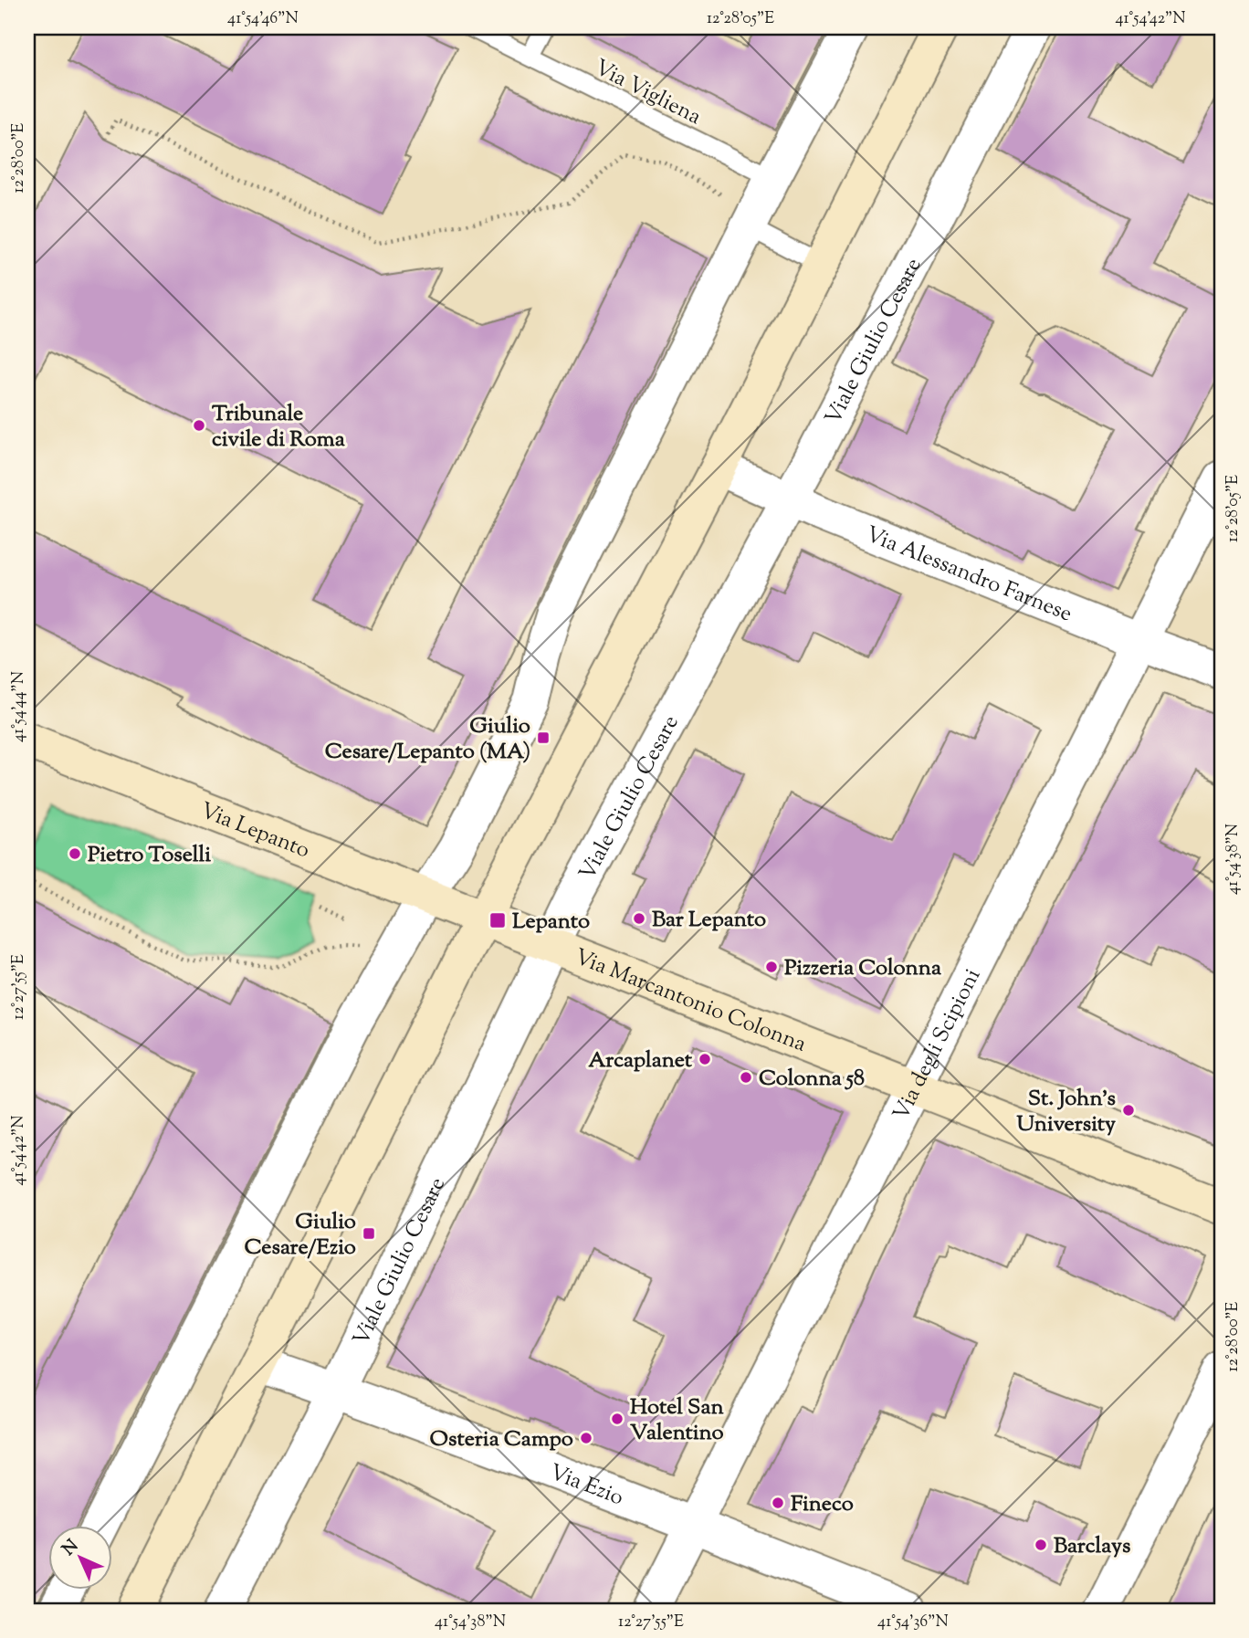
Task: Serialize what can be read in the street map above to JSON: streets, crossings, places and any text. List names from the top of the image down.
{
  "streets": {
    "street": [
      "Viale Giulio Cesare",
      "Via Alessandro Farnese",
      "Via Lepanto",
      "Via Marcantonio Colonna",
      "Via degli Scipioni",
      "Via Ezio"
    ],
    "lane": ["Via Vigliena"]
  },
  "crossings": [
    ["Viale Giulio Cesare", "Via Alessandro Farnese"],
    ["Viale Giulio Cesare", "Via Marcantonio Colonna"],
    ["Viale Giulio Cesare", "Via Ezio"],
    ["Via Alessandro Farnese", "Via degli Scipioni"],
    ["Via Lepanto", "Via Marcantonio Colonna"],
    ["Via Marcantonio Colonna", "Via degli Scipioni"],
    ["Via degli Scipioni", "Via Ezio"]
  ],
  "places": {
    "other": [
      "Tribunale civile di Roma",
      "Pietro Toselli",
      "Bar Lepanto",
      "Pizzeria Colonna",
      "Arcaplanet",
      "Colonna 58",
      "St. John's University",
      "Hotel San Valentino",
      "Osteria Campo",
      "Fineco",
      "Barclays"
    ],
    "transit": ["Giulio Cesare/Lepanto (MA)", "Lepanto", "Giulio Cesare/Ezio"]
  },
  "north": "top left",
  "coordinates": [
    "41°54'46\"N",
    "12°28'05\"E",
    "41°54'42\"N",
    "12°28'00\"E",
    "41°54'44\"N",
    "41°54'38\"N",
    "12°27'55\"E",
    "41°54'36\"N"
  ]
}
